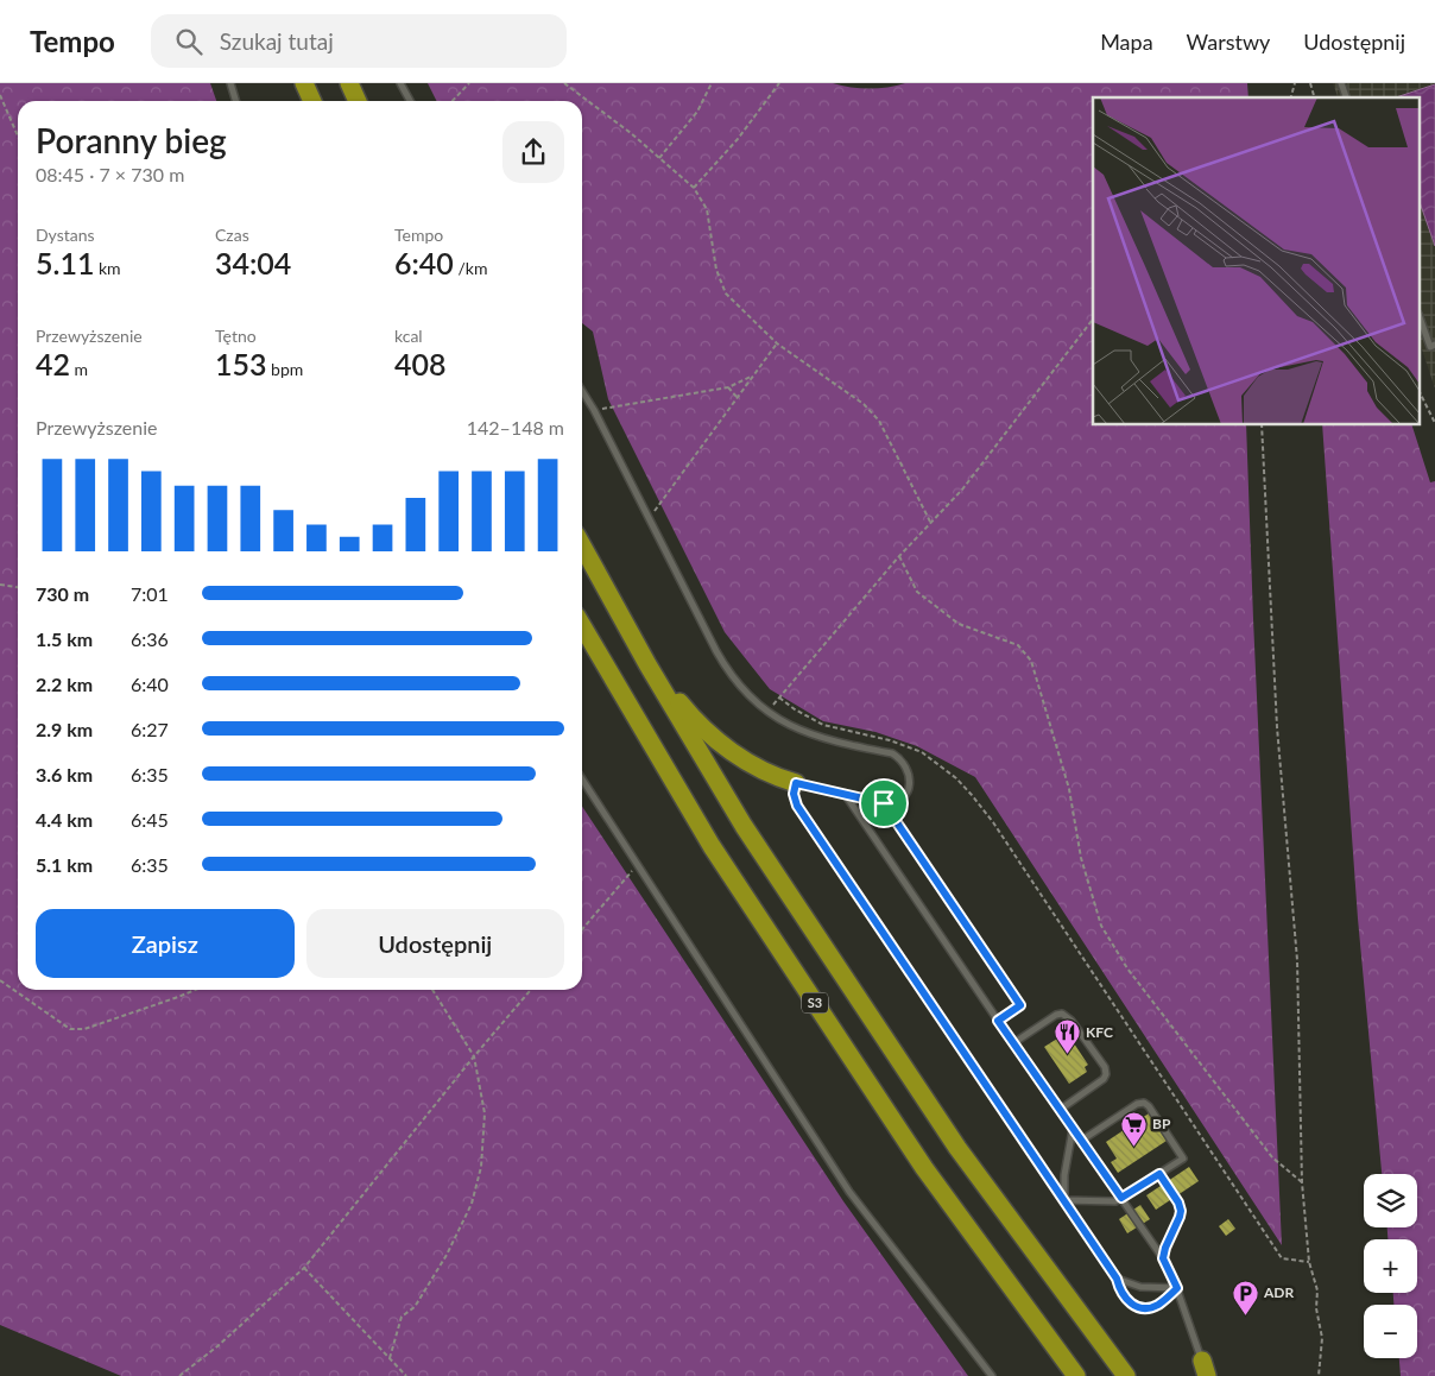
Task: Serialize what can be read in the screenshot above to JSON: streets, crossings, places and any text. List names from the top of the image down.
{
  "streets": {
    "highway": ["S3"]
  },
  "places": {
    "restaurant": ["KFC"],
    "supermarket": ["BP"],
    "parking": ["ADR"]
  },
  "page": {
    "header": "Tempo",
    "search": "Szukaj tutaj",
    "nav": ["Mapa", "Warstwy", "Udostępnij"],
    "heading": ["Poranny bieg", "08:45 · 7 × 730 m"],
    "stats": [
      ["Dystans", "5.11 km"],
      ["Czas", "34:04"],
      ["Tempo", "6:40 /km"],
      ["Przewyższenie", "42 m"],
      ["Tętno", "153 bpm"],
      ["kcal", "408"]
    ],
    "chart": ["Przewyższenie", "142–148 m"],
    "list": [
      {
        "name": "730 m",
        "note": "7:01"
      },
      {
        "name": "1.5 km",
        "note": "6:36"
      },
      {
        "name": "2.2 km",
        "note": "6:40"
      },
      {
        "name": "2.9 km",
        "note": "6:27"
      },
      {
        "name": "3.6 km",
        "note": "6:35"
      },
      {
        "name": "4.4 km",
        "note": "6:45"
      },
      {
        "name": "5.1 km",
        "note": "6:35"
      }
    ],
    "buttons": ["Zapisz", "Udostępnij"],
    "map_buttons": ["+", "−"]
  }
}
